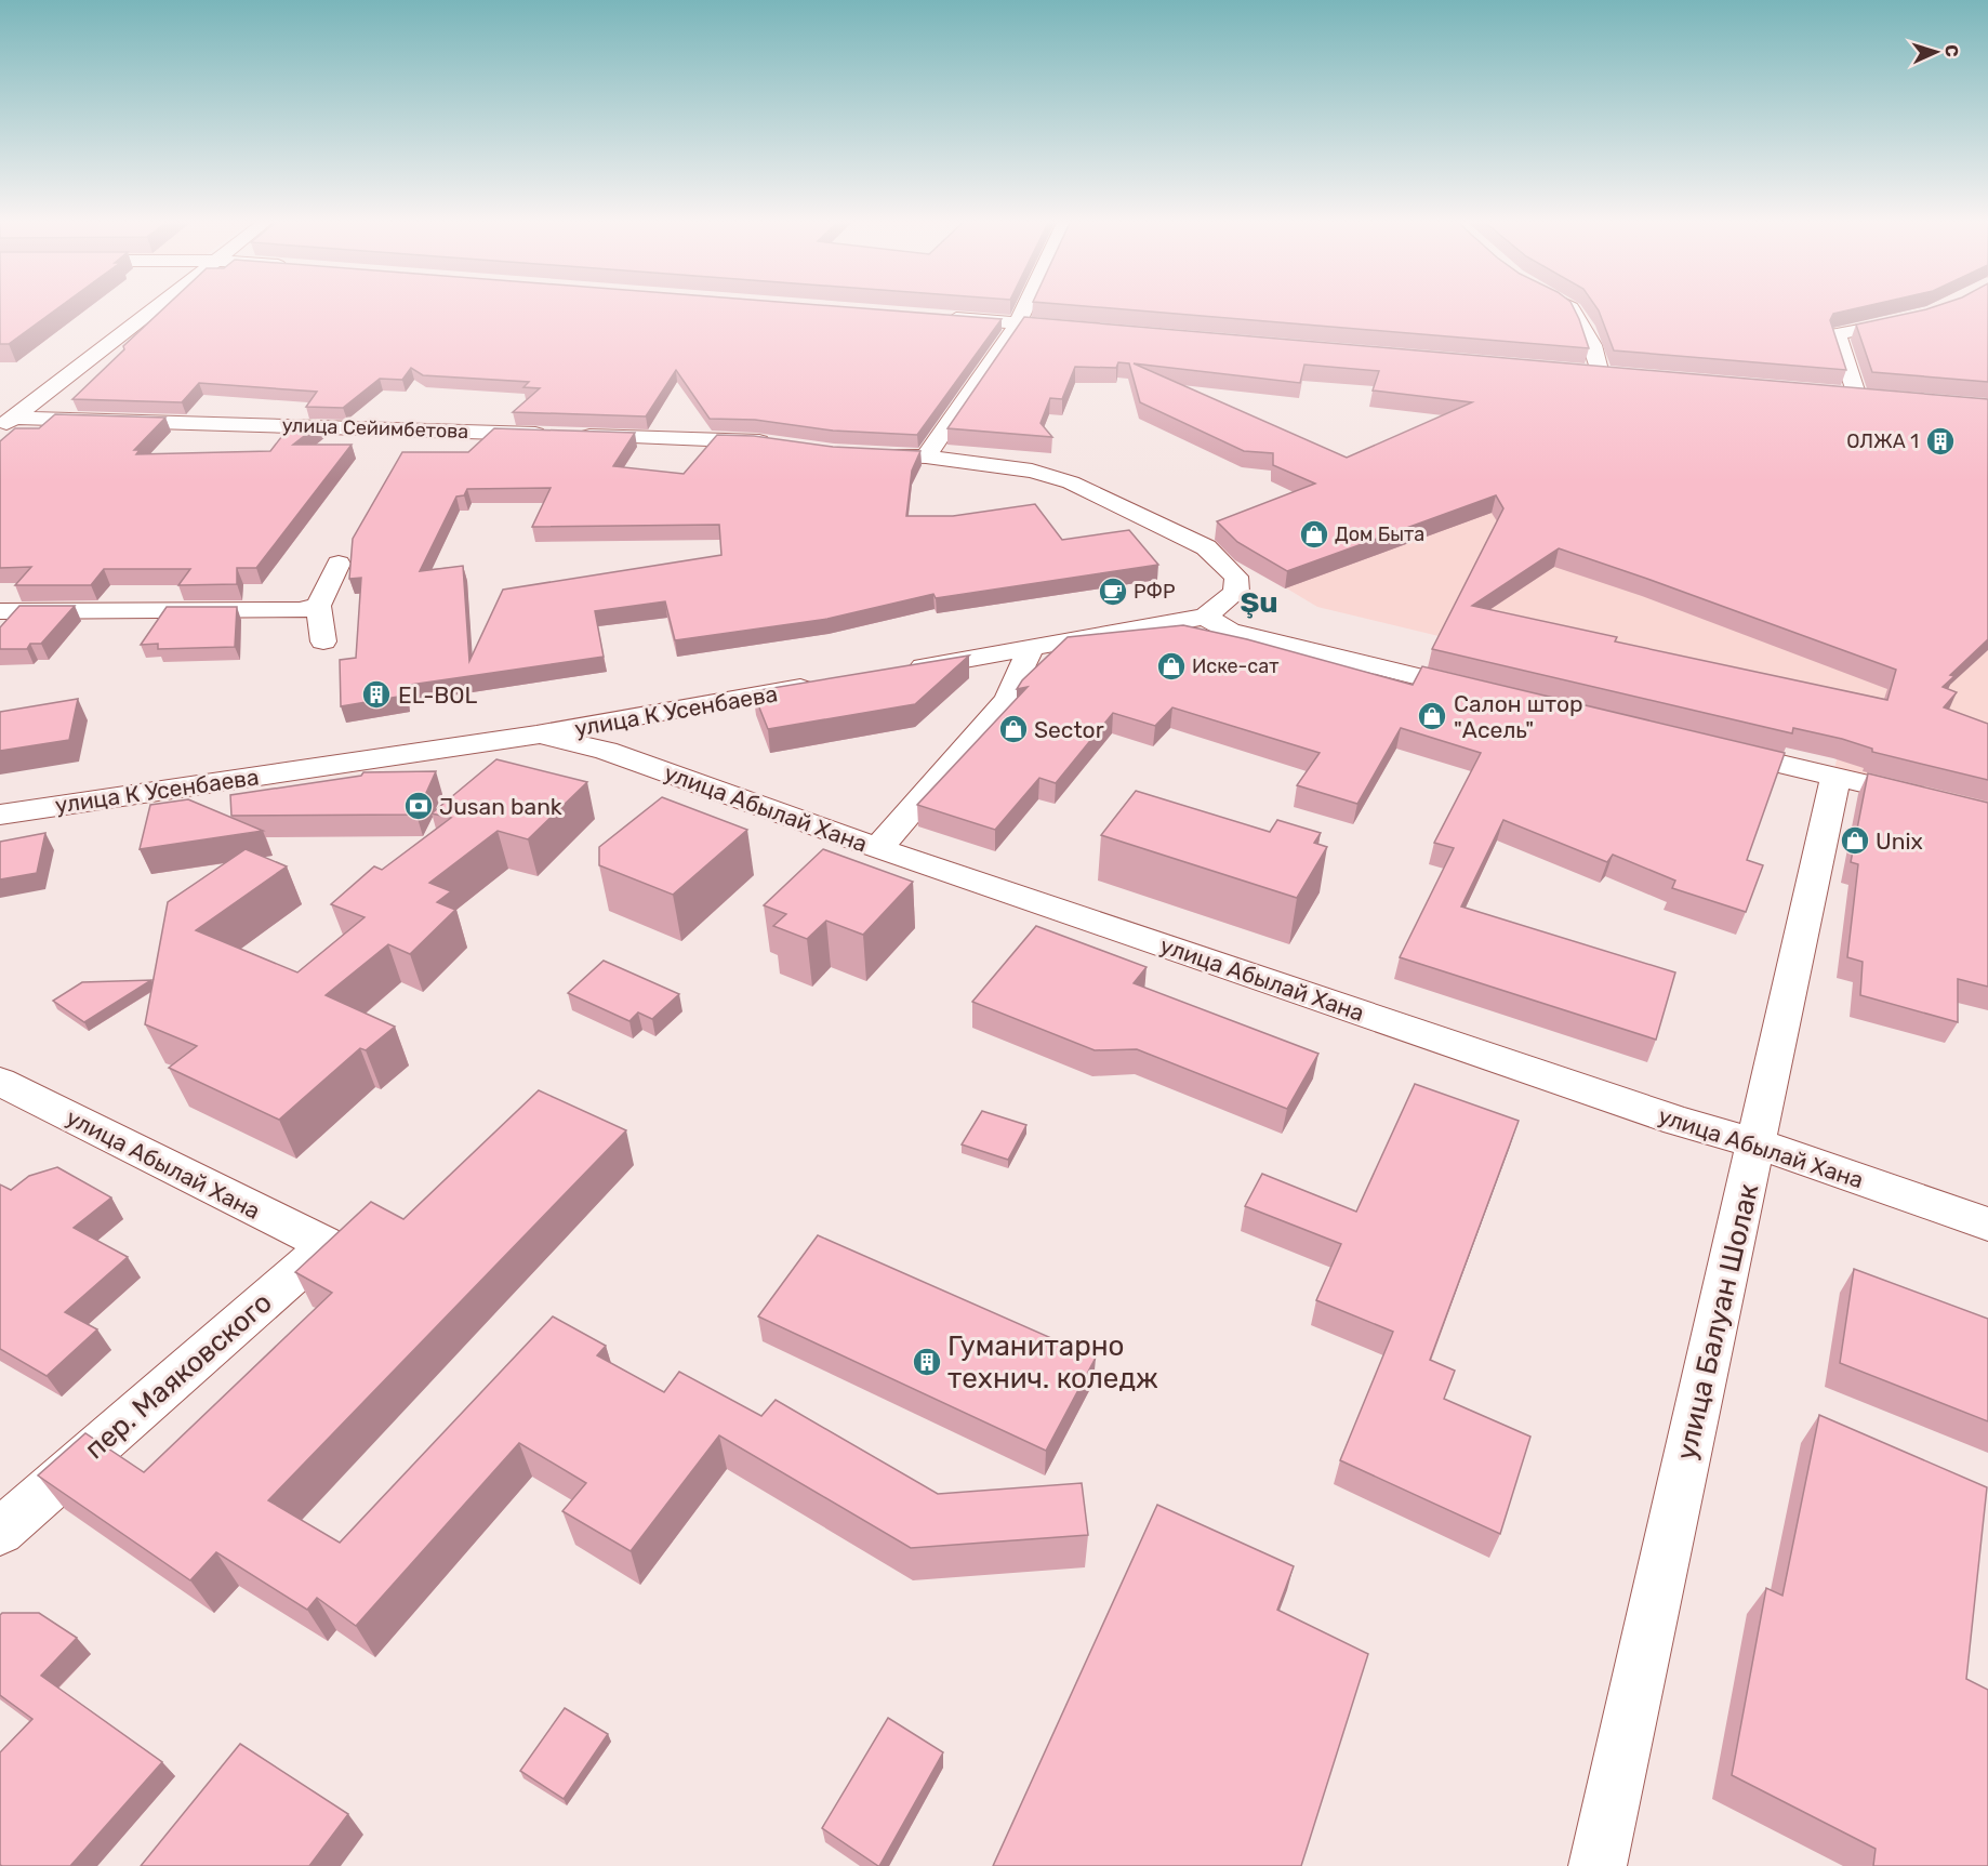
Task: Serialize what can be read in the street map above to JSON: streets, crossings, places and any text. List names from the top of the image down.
{
  "streets": {
    "street": [
      "улица Сейимбетова",
      "улица К Усенбаева",
      "улица Абылай Хана",
      "улица Балуан Шолак",
      "пер. Маяковского"
    ]
  },
  "crossings": [
    ["улица К Усенбаева", "улица Абылай Хана"],
    ["улица Абылай Хана", "улица Балуан Шолак"],
    ["улица Абылай Хана", "пер. Маяковского"]
  ],
  "districts": ["Şu"],
  "places": {
    "building": ["ОЛЖА 1", "EL-BOL", "Гуманитарно технич. коледж"],
    "shop": [
      "Дом Быта",
      "Иске-сат",
      "Салон штор \"Асель\"",
      "Sector",
      "Unix"
    ],
    "cafe": ["РФР"],
    "bank": ["Jusan bank"]
  },
  "north": "right"
}
